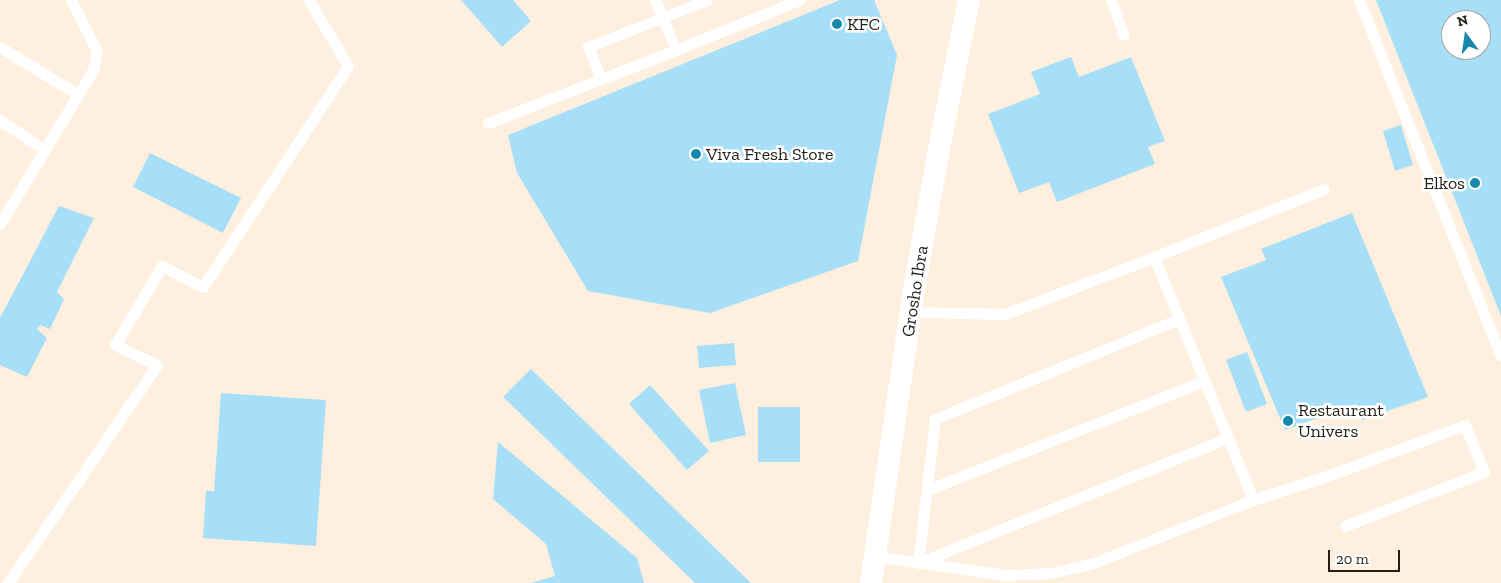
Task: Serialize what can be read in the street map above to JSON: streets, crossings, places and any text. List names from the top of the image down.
{
  "streets": {
    "street": ["Grosho Ibra"]
  },
  "places": [
    "KFC",
    "Viva Fresh Store",
    "Elkos",
    "Restaurant Univers"
  ],
  "scale_bar": "20 m",
  "north": "top"
}
